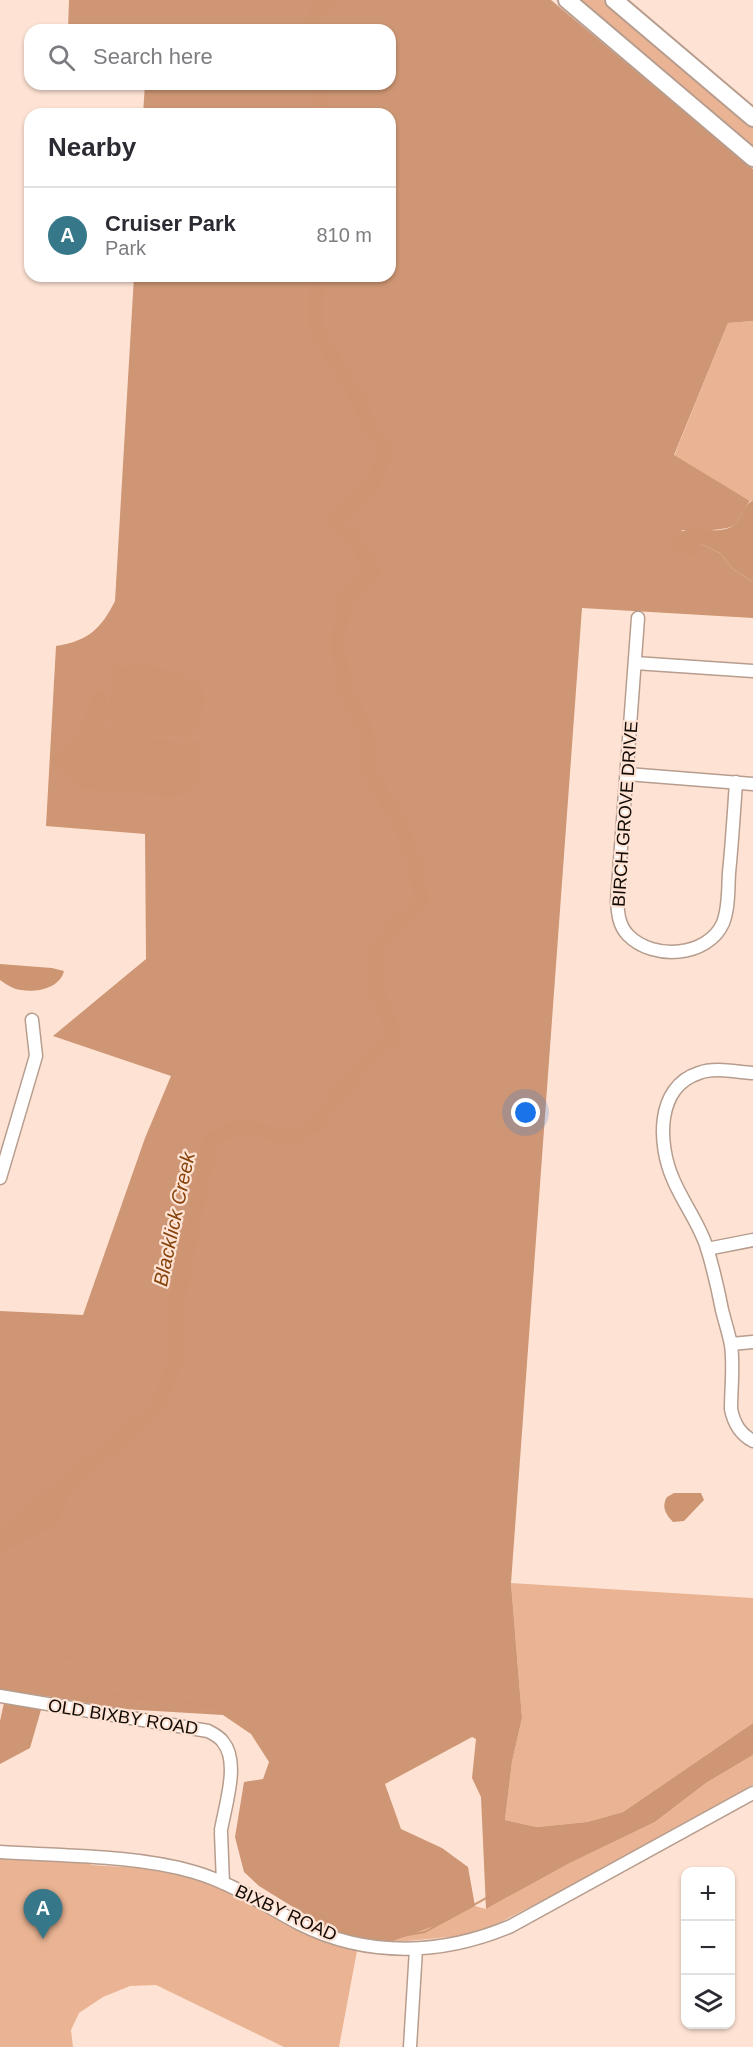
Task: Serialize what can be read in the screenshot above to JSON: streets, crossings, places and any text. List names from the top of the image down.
{
  "streets": {
    "street": ["BIRCH GROVE DRIVE", "OLD BIXBY ROAD", "BIXBY ROAD"]
  },
  "crossings": [
    ["OLD BIXBY ROAD", "BIXBY ROAD"]
  ],
  "water": ["Blacklick Creek"],
  "page": {
    "search": "Search here",
    "heading": "Nearby",
    "list": [
      {
        "mark": "A",
        "name": "Cruiser Park",
        "note": "Park",
        "value": "810 m"
      }
    ],
    "map_buttons": ["+", "−"],
    "pins": "A"
  }
}
